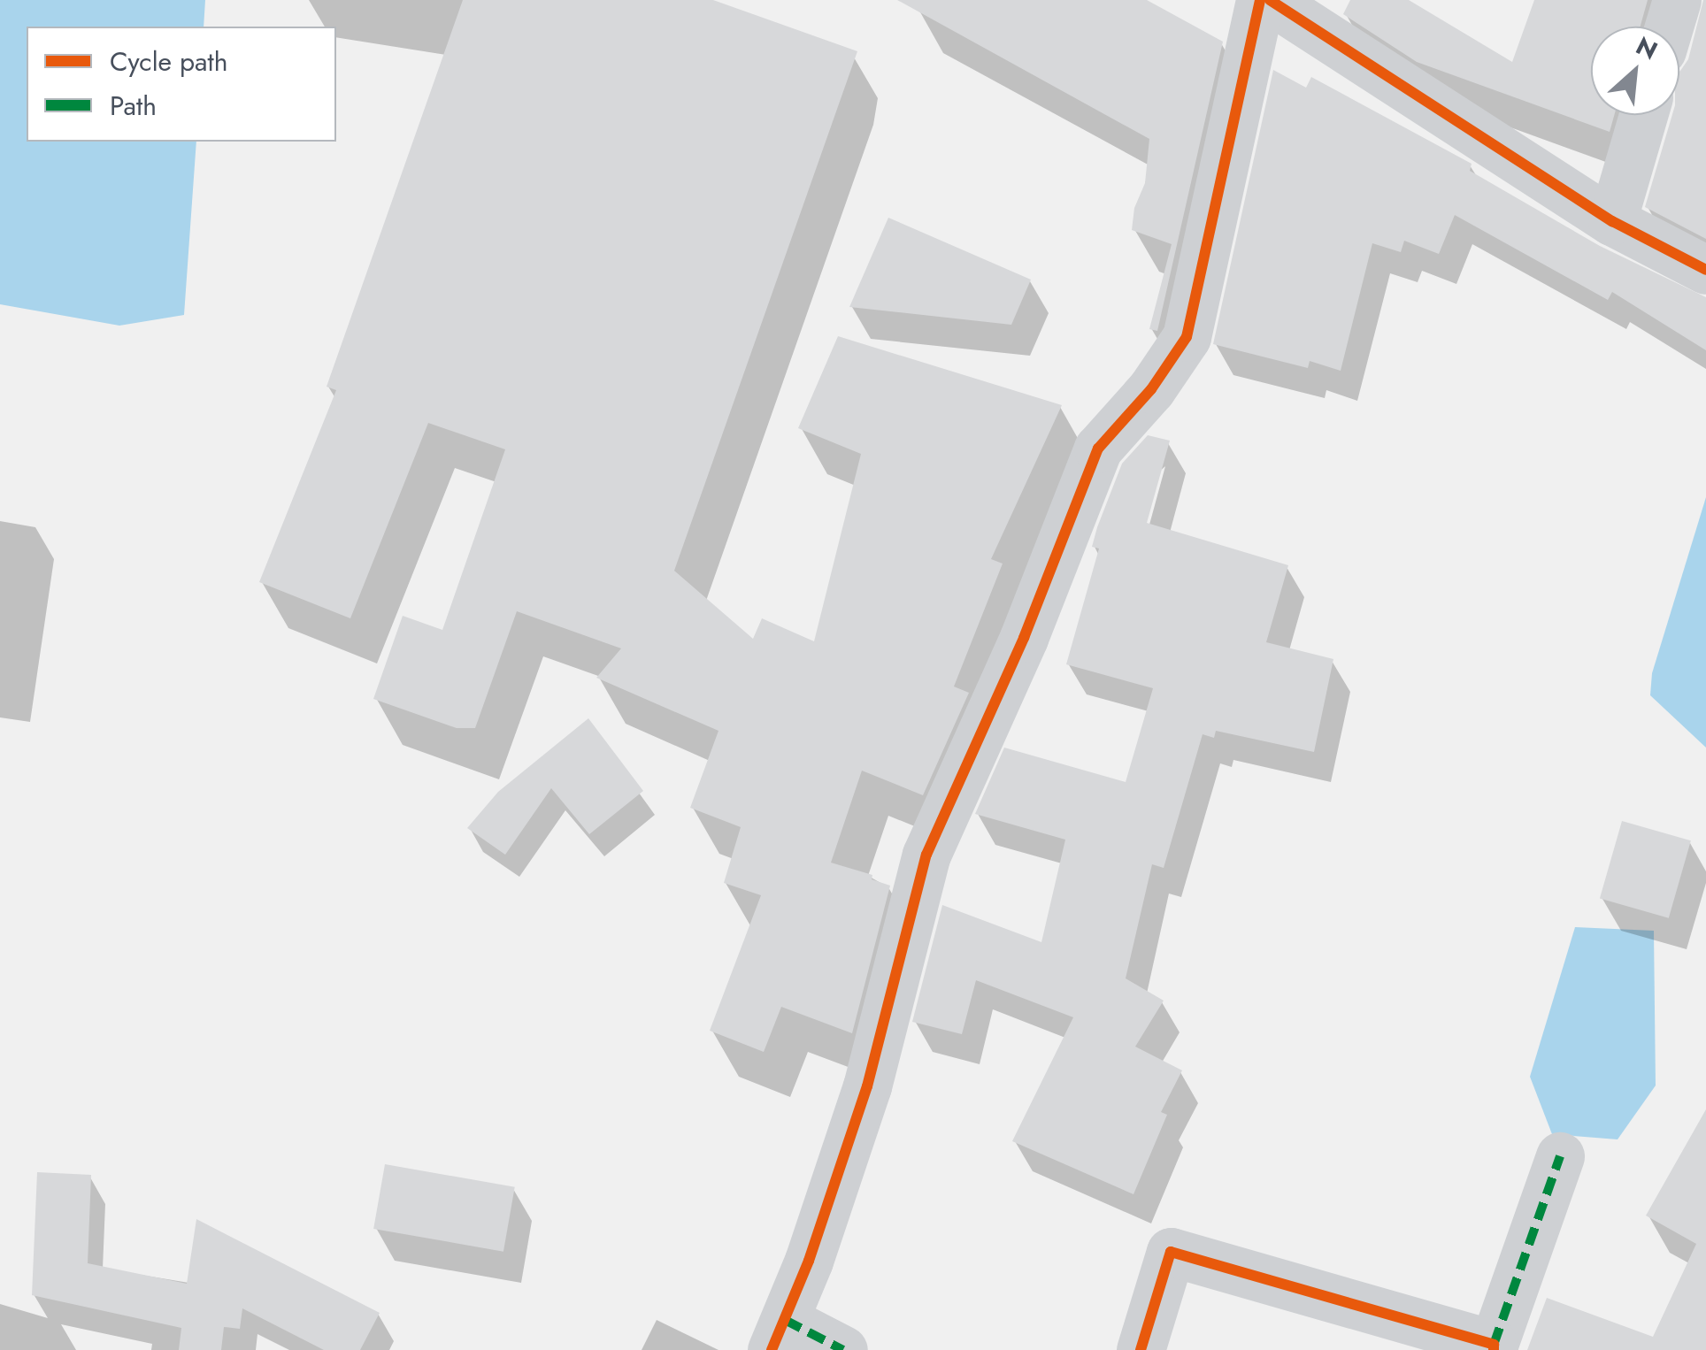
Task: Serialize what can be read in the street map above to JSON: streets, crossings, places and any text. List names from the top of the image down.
{
  "legend": ["Cycle path", "Path"],
  "north": "top right"
}
